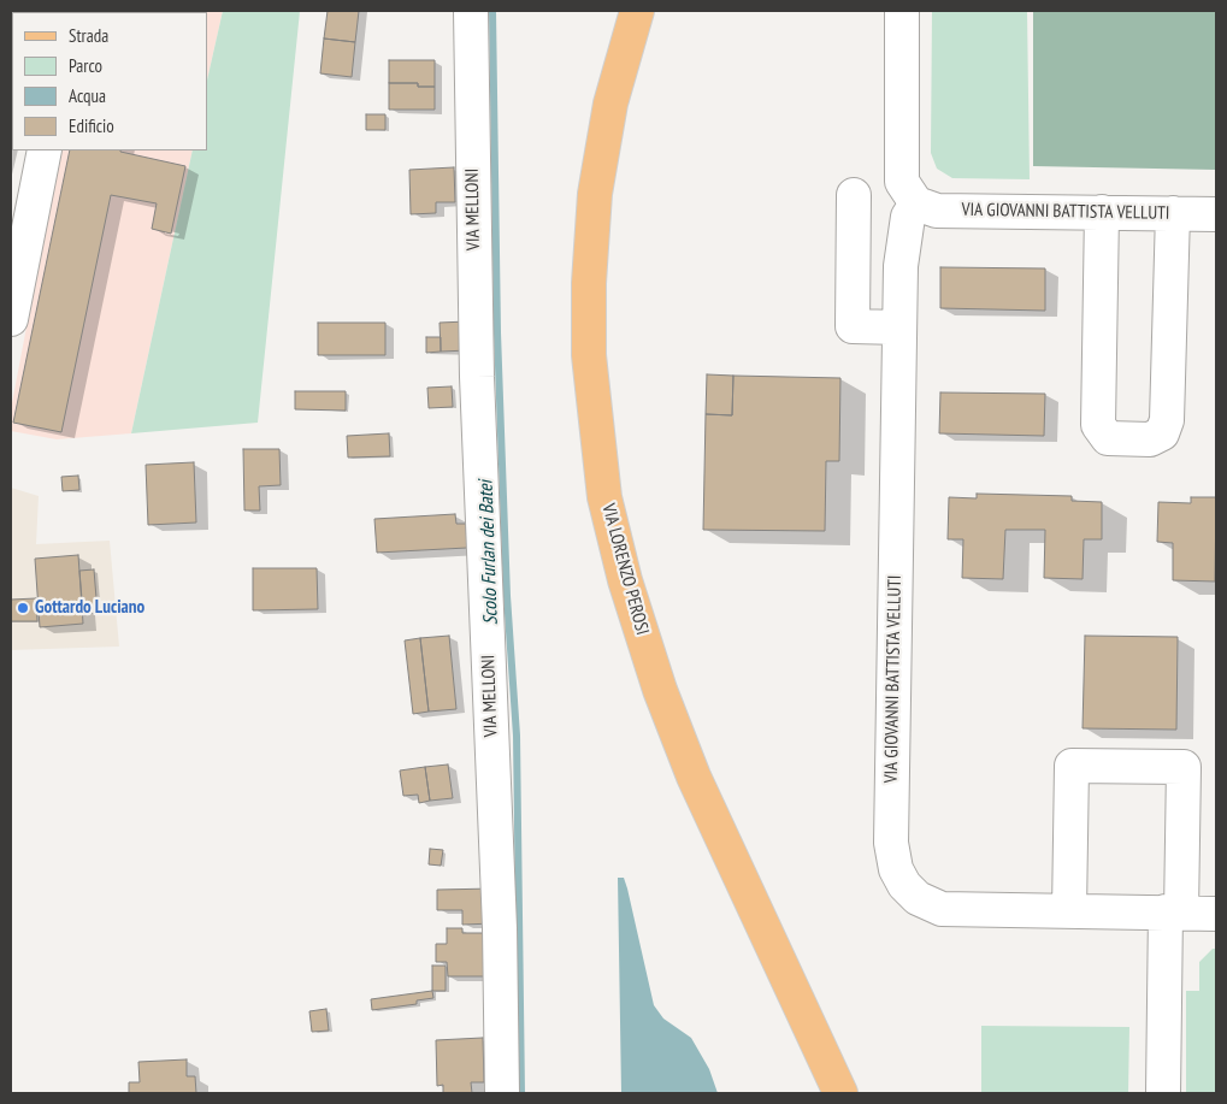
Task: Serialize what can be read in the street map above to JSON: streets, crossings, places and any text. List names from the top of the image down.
{
  "streets": {
    "main road": ["VIA LORENZO PEROSI"],
    "street": ["VIA MELLONI", "VIA GIOVANNI BATTISTA VELLUTI"]
  },
  "water": ["Scolo Furlan dei Batei"],
  "places": ["Gottardo Luciano"],
  "legend": [
    "Strada",
    "Parco",
    "Acqua",
    "Edificio"
  ]
}
